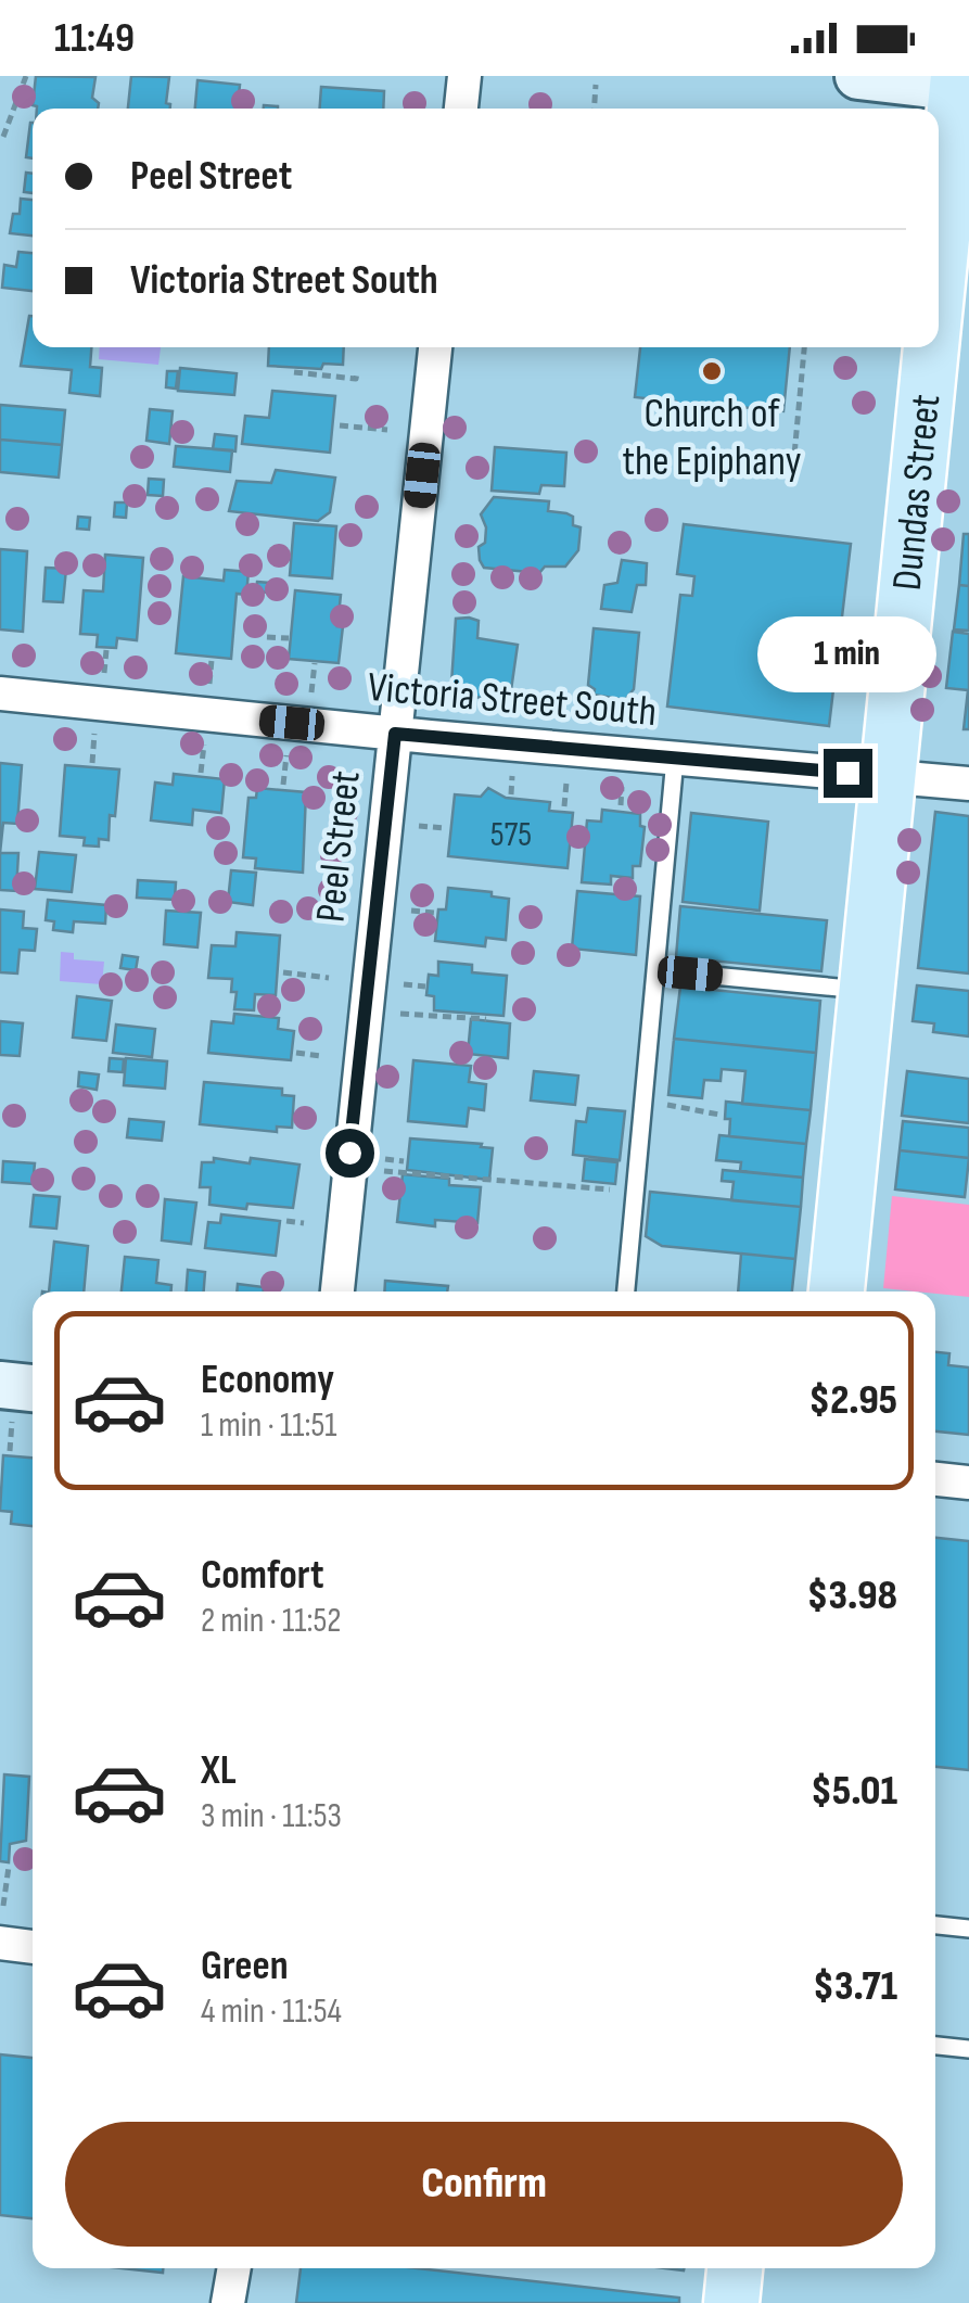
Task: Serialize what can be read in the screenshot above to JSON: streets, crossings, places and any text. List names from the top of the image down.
{
  "streets": {
    "main road": ["Dundas Street"],
    "street": ["Victoria Street South", "Peel Street"]
  },
  "crossings": [
    ["Dundas Street", "Victoria Street South"],
    ["Victoria Street South", "Peel Street"]
  ],
  "places": ["Church of the Epiphany"],
  "house_numbers": ["575"],
  "page": {
    "status": "11:49",
    "banner": ["Peel Street", "Victoria Street South"],
    "bubble": "1 min",
    "list": [
      {
        "name": "Economy",
        "note": "1 min · 11:51",
        "value": "$2.95"
      },
      {
        "name": "Comfort",
        "note": "2 min · 11:52",
        "value": "$3.98"
      },
      {
        "name": "XL",
        "note": "3 min · 11:53",
        "value": "$5.01"
      },
      {
        "name": "Green",
        "note": "4 min · 11:54",
        "value": "$3.71"
      }
    ],
    "buttons": "Confirm"
  }
}
